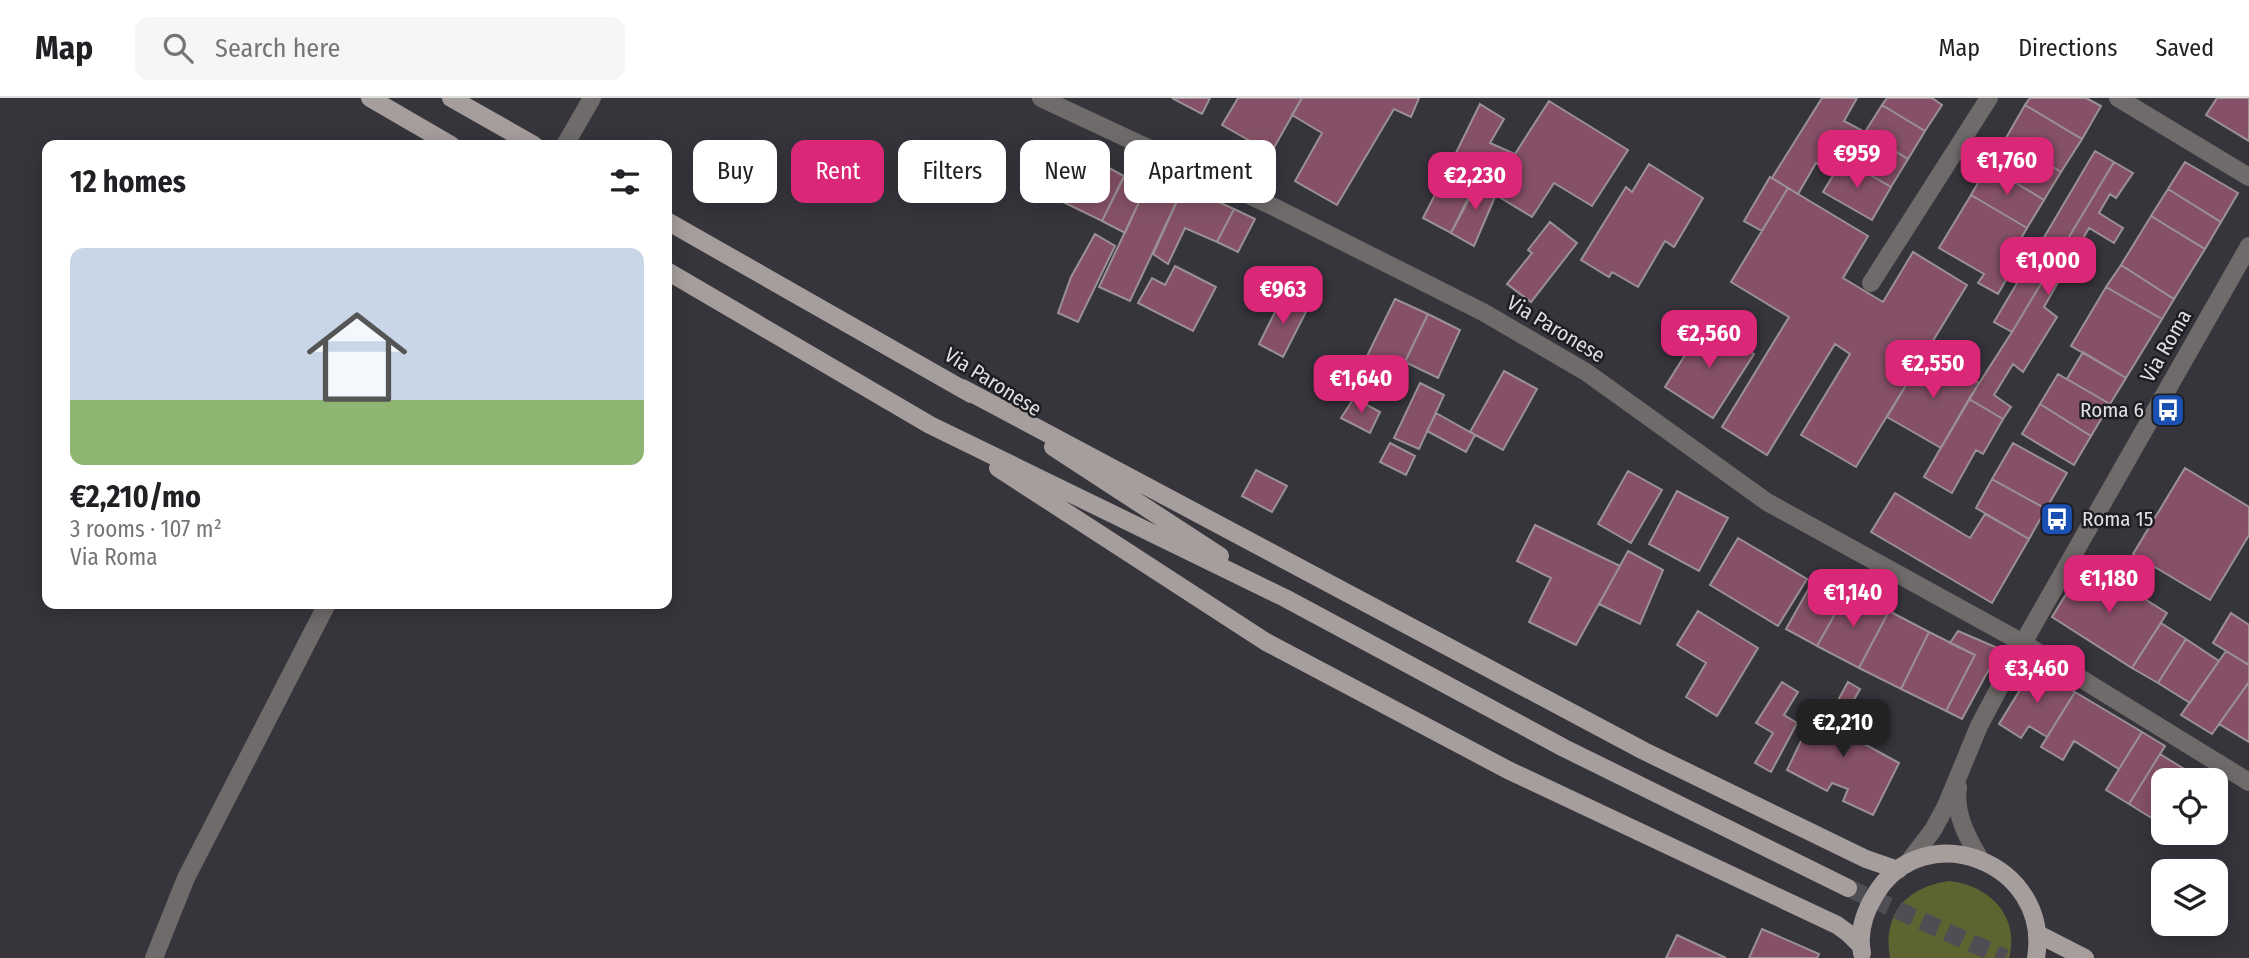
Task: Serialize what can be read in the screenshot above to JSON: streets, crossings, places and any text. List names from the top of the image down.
{
  "streets": {
    "main road": ["Via Paronese", "Via Roma"]
  },
  "crossings": [
    ["Via Paronese", "Via Roma"]
  ],
  "places": {
    "bus stop": ["Roma 6", "Roma 15"]
  },
  "page": {
    "header": "Map",
    "search": "Search here",
    "nav": ["Map", "Directions", "Saved"],
    "price": [
      "€959",
      "€1,760",
      "€2,230",
      "€1,000",
      "€963",
      "€2,560",
      "€2,550",
      "€1,640",
      "€1,180",
      "€1,140",
      "€3,460",
      "€2,210"
    ],
    "chip": [
      "Buy",
      "Rent",
      "Filters",
      "New",
      "Apartment"
    ],
    "heading": "12 homes",
    "list": [
      {
        "name": "€2,210/mo",
        "note": "3 rooms · 107 m² · Via Roma"
      }
    ]
  }
}
